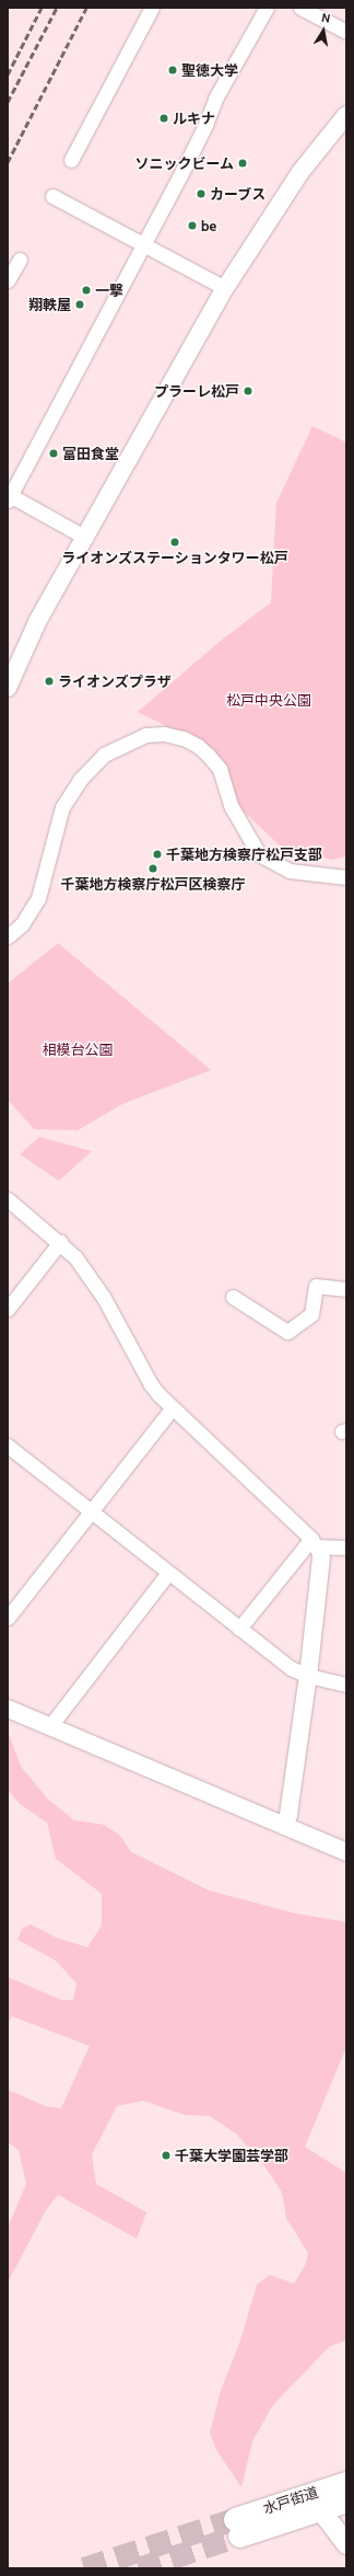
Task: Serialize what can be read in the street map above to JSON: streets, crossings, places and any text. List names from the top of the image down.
{
  "streets": {
    "highway": ["水戸街道"]
  },
  "parks": ["松戸中央公園", "相模台公園"],
  "places": [
    "聖徳大学",
    "ルキナ",
    "ソニックビーム",
    "カーブス",
    "be",
    "一撃",
    "翔軼屋",
    "プラーレ松戸",
    "富田食堂",
    "ライオンズステーションタワー松戸",
    "ライオンズプラザ",
    "千葉地方検察庁松戸支部",
    "千葉地方検察庁松戸区検察庁",
    "千葉大学園芸学部"
  ],
  "north": "top"
}
